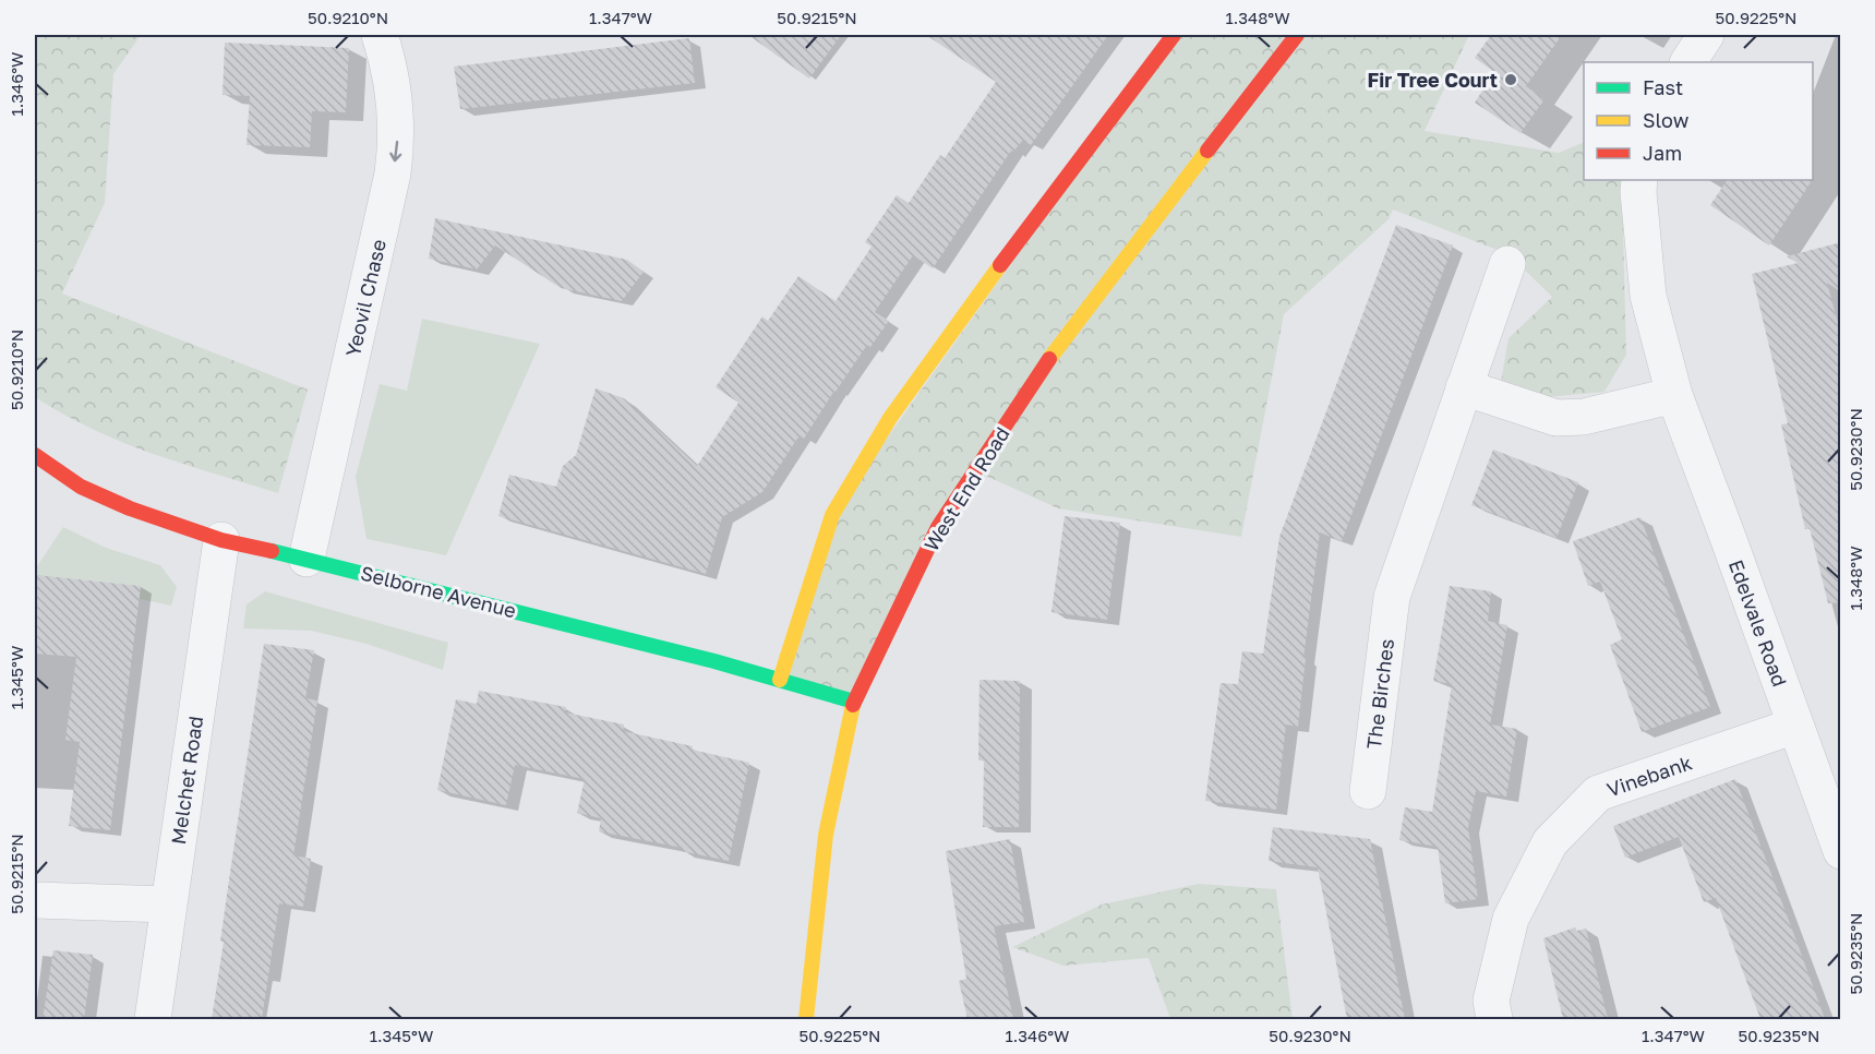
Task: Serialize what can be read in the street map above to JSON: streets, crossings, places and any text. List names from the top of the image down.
{
  "streets": {
    "street": [
      "Yeovil Chase",
      "West End Road",
      "Selborne Avenue",
      "Edelvale Road",
      "The Birches",
      "Vinebank",
      "Melchet Road"
    ]
  },
  "crossings": [
    ["Yeovil Chase", "Selborne Avenue"],
    ["West End Road", "Selborne Avenue"],
    ["Selborne Avenue", "Melchet Road"],
    ["Edelvale Road", "Vinebank"]
  ],
  "one_way": ["Yeovil Chase"],
  "places": ["Fir Tree Court"],
  "legend": ["Fast", "Slow", "Jam"],
  "coordinates": [
    "50.9210°N",
    "1.347°W",
    "50.9215°N",
    "1.348°W",
    "50.9225°N",
    "1.346°W",
    "50.9230°N",
    "1.345°W",
    "50.9235°N"
  ]
}
